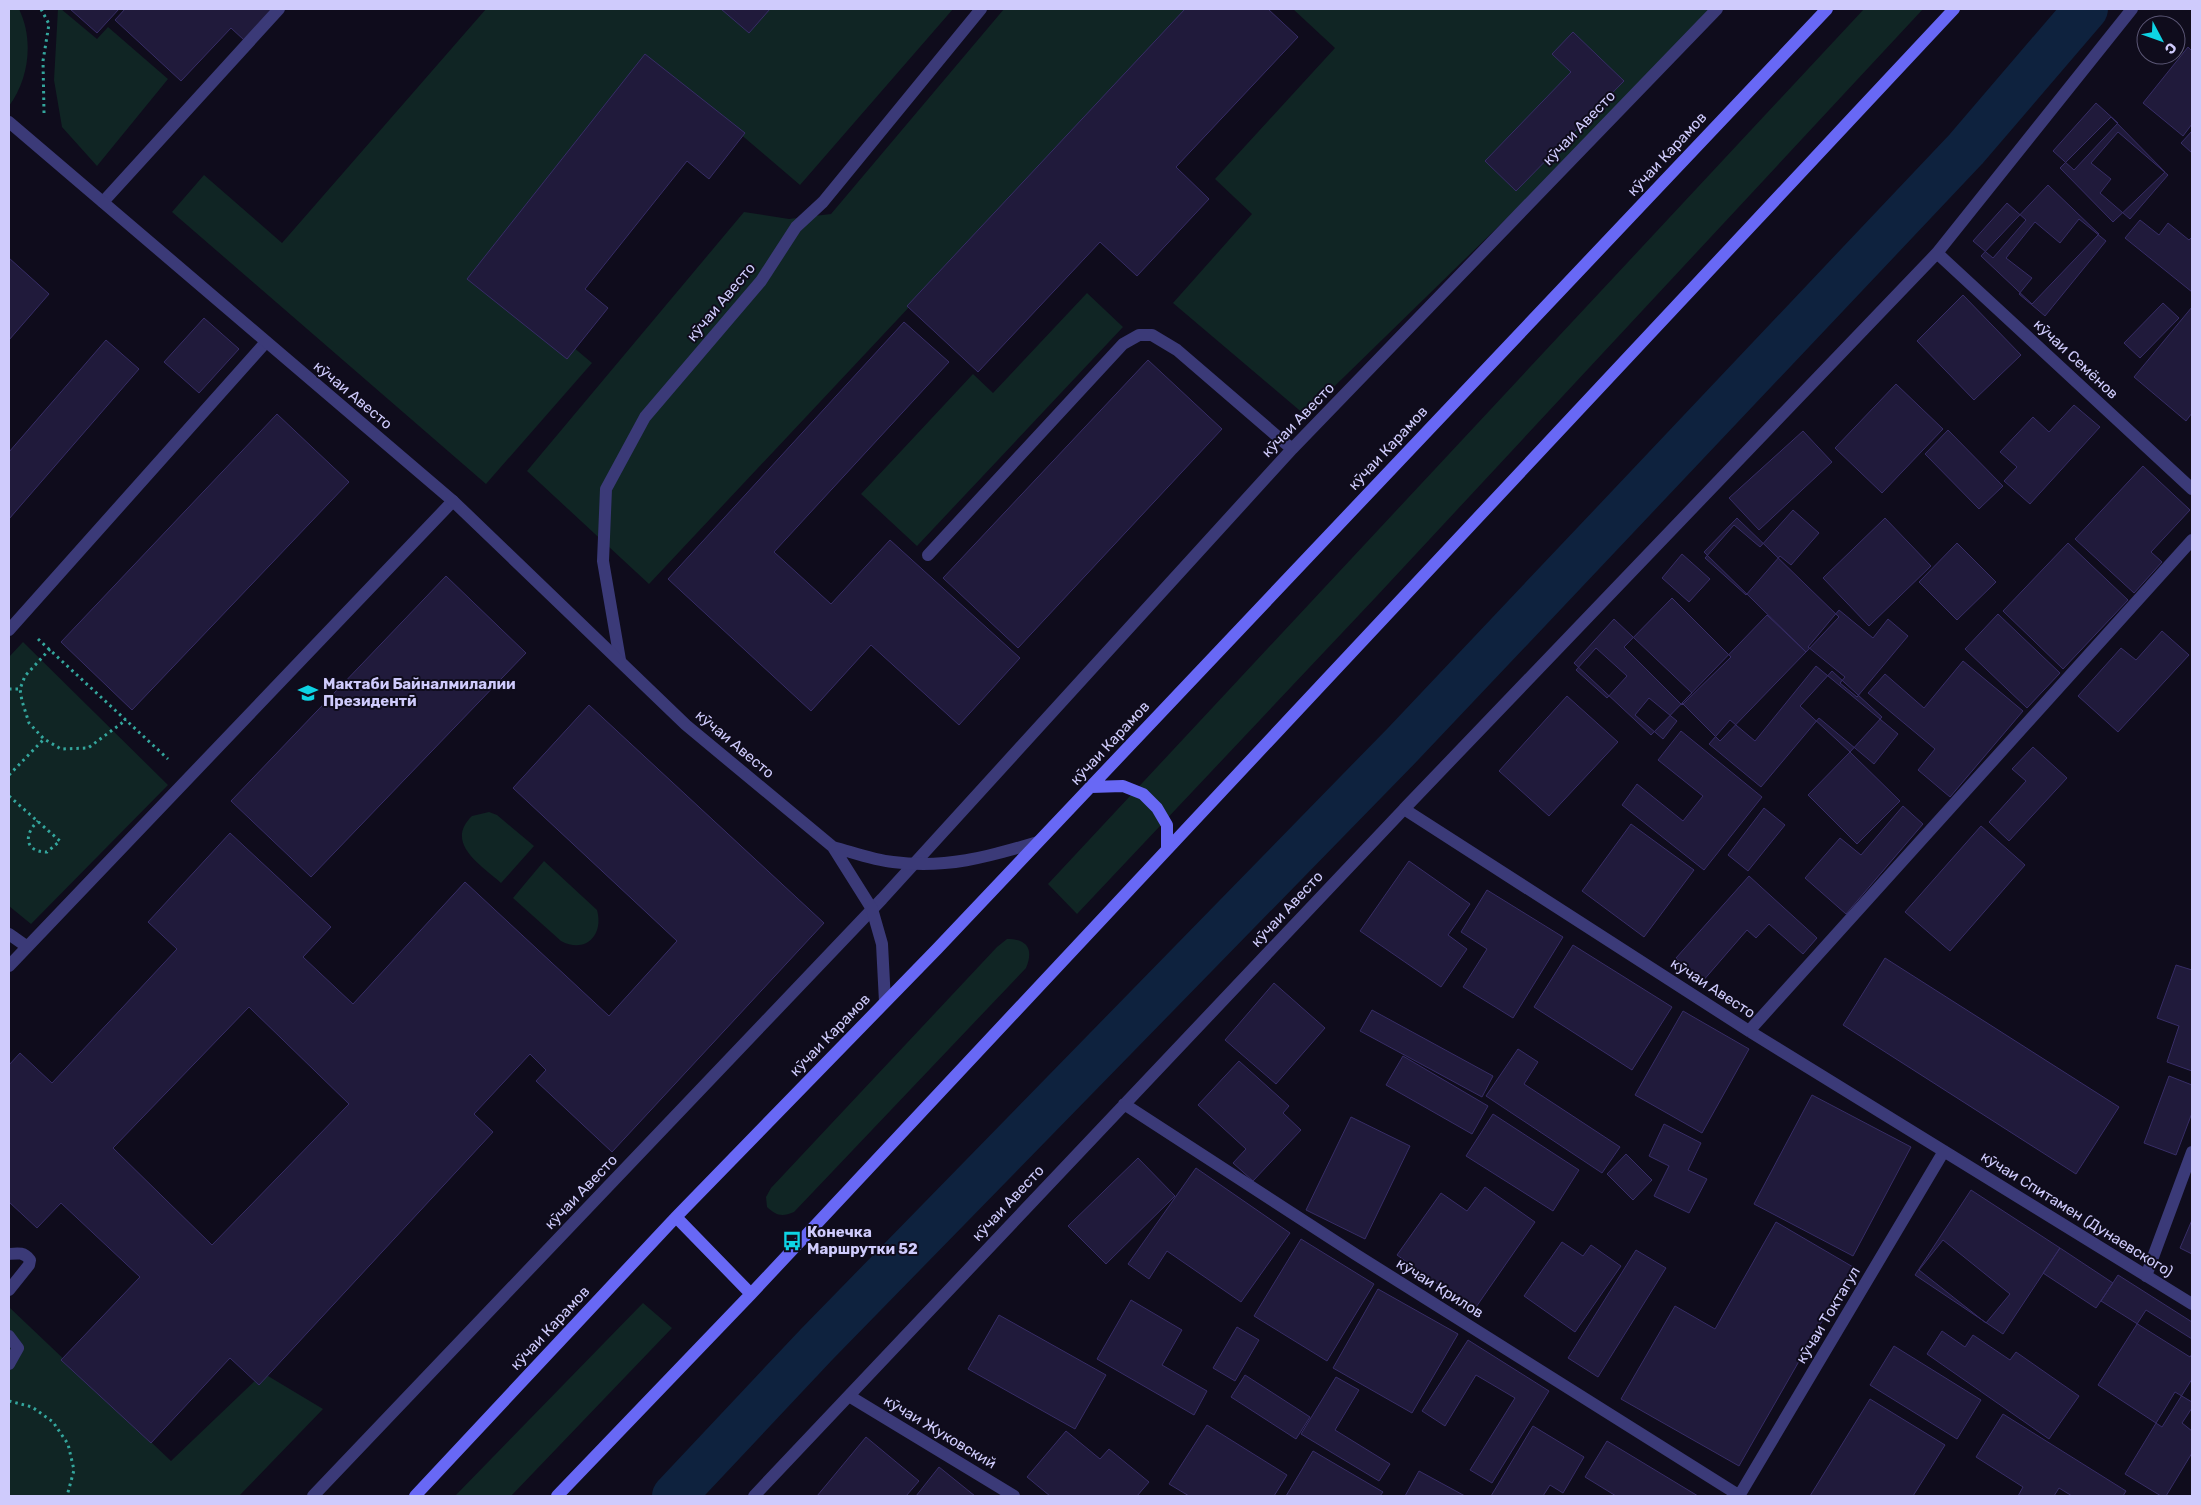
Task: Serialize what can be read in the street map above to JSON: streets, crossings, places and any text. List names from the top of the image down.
{
  "streets": {
    "main road": ["кӯчаи Карамов"],
    "street": [
      "кӯчаи Авесто",
      "кӯчаи Семёнов",
      "кӯчаи Спитамен (Дунаевского)",
      "кӯчаи Крилов",
      "кӯчаи Токтагул",
      "кӯчаи Жуковский"
    ]
  },
  "crossings": [
    ["кӯчаи Авесто", "кӯчаи Карамов"],
    ["кӯчаи Авесто", "кӯчаи Спитамен (Дунаевского)"],
    ["кӯчаи Авесто", "кӯчаи Крилов"],
    ["кӯчаи Авесто", "кӯчаи Токтагул"],
    ["кӯчаи Авесто", "кӯчаи Жуковский"],
    ["кӯчаи Спитамен (Дунаевского)", "кӯчаи Токтагул"],
    ["кӯчаи Крилов", "кӯчаи Токтагул"]
  ],
  "places": {
    "school or university": ["Мактаби Байналмилалии Президентӣ"],
    "bus stop": ["Конечка Маршрутки 52"]
  },
  "north": "bottom right"
}
